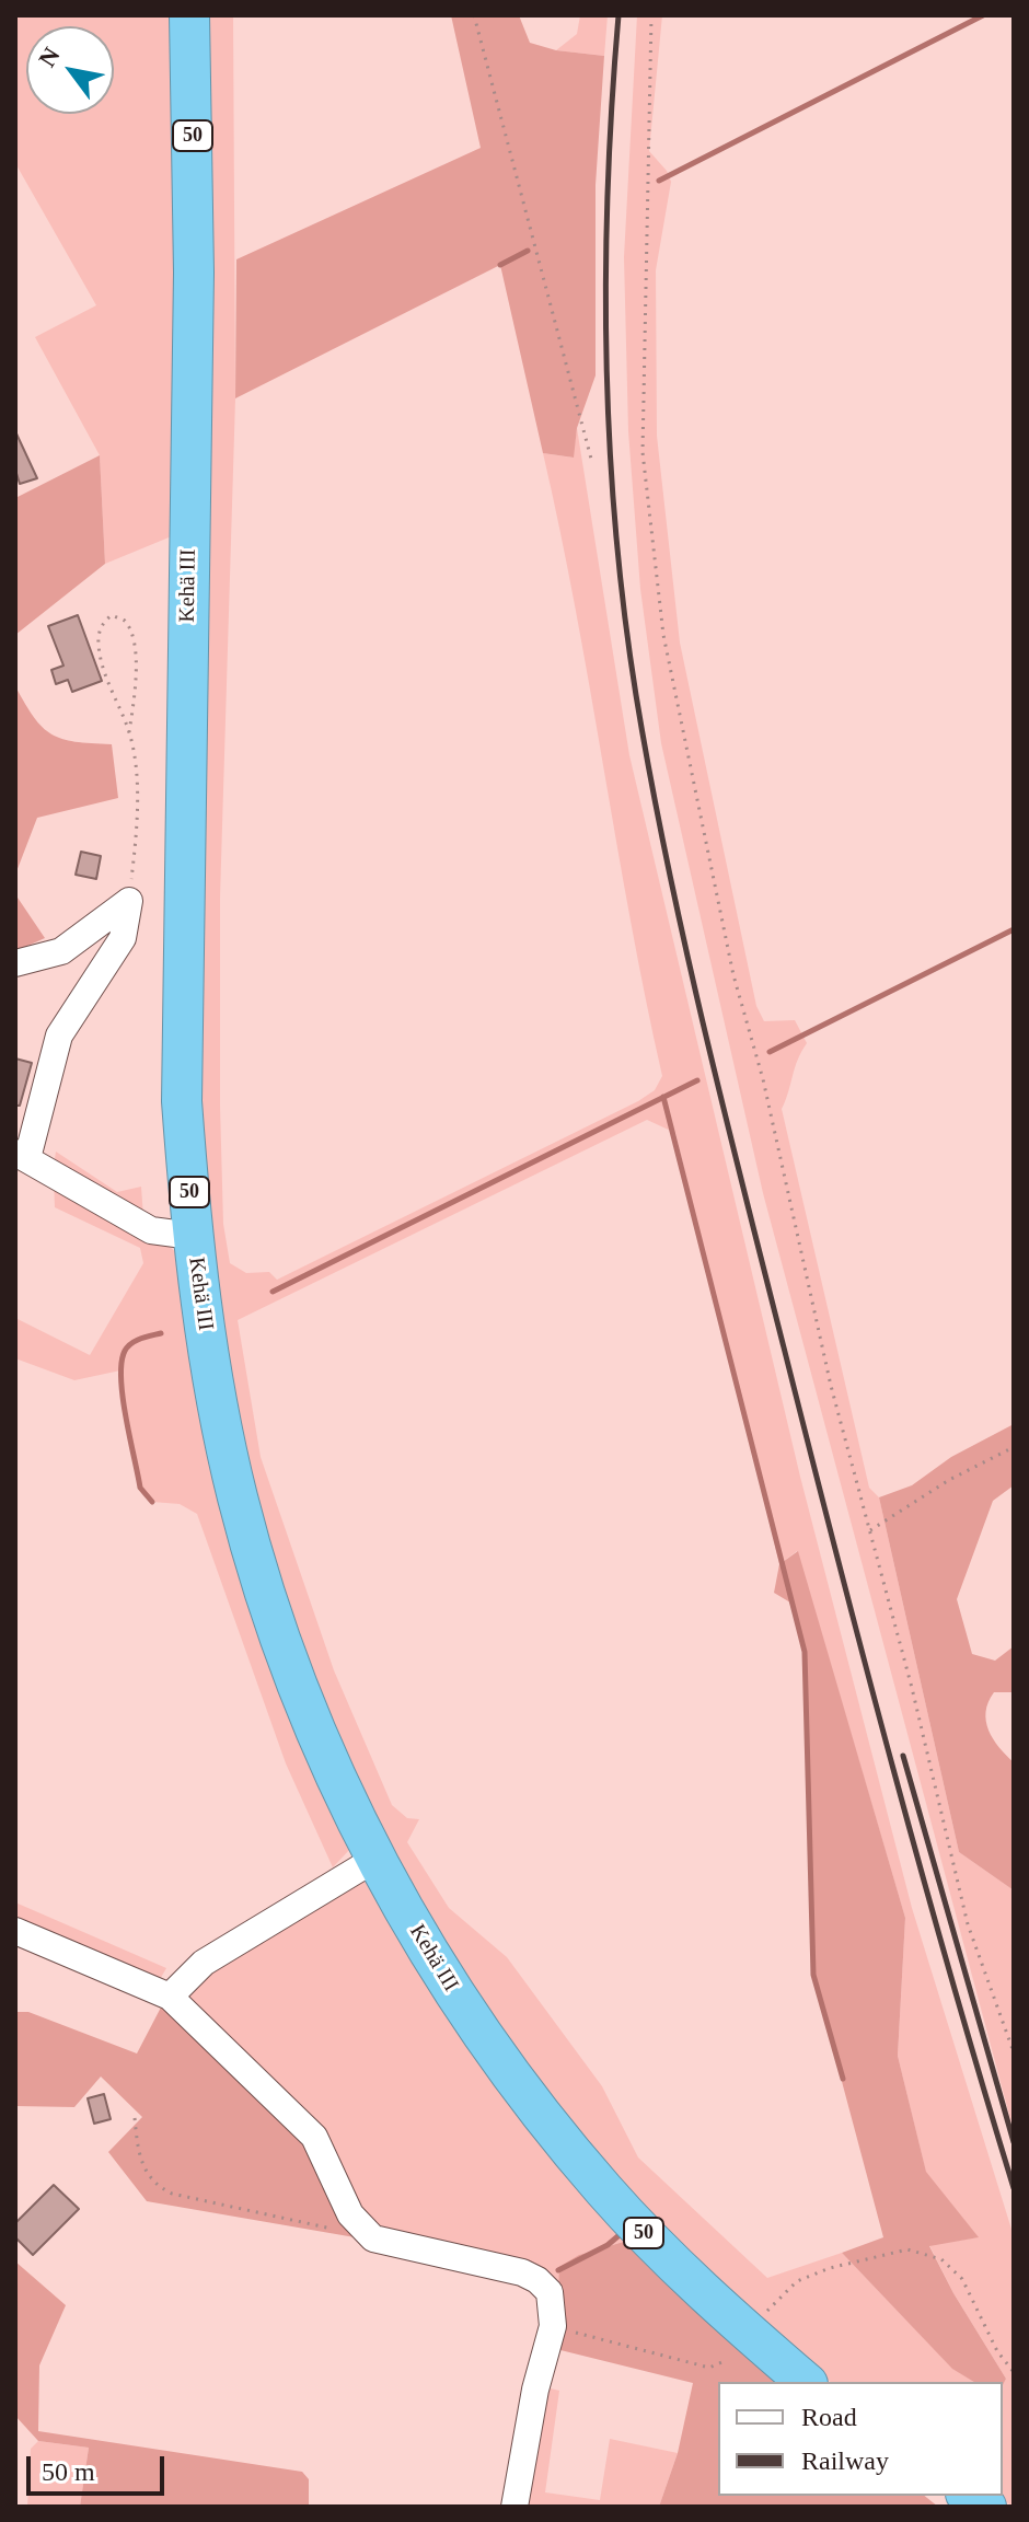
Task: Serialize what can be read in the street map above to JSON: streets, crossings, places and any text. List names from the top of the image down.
{
  "streets": {
    "highway": ["50", "Kehä III"]
  },
  "legend": ["Road", "Railway"],
  "scale_bar": "50 m",
  "north": "top left"
}
